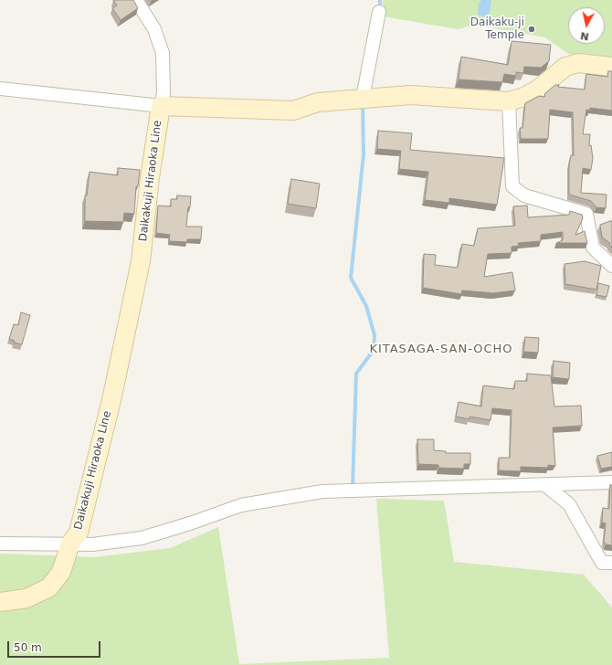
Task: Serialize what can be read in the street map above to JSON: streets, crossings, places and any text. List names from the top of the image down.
{
  "streets": {
    "main road": ["Daikakuji Hiraoka Line"]
  },
  "districts": ["KITASAGA-SAN-OCHO"],
  "places": ["Daikaku-ji Temple"],
  "scale_bar": "50 m",
  "north": "bottom"
}
